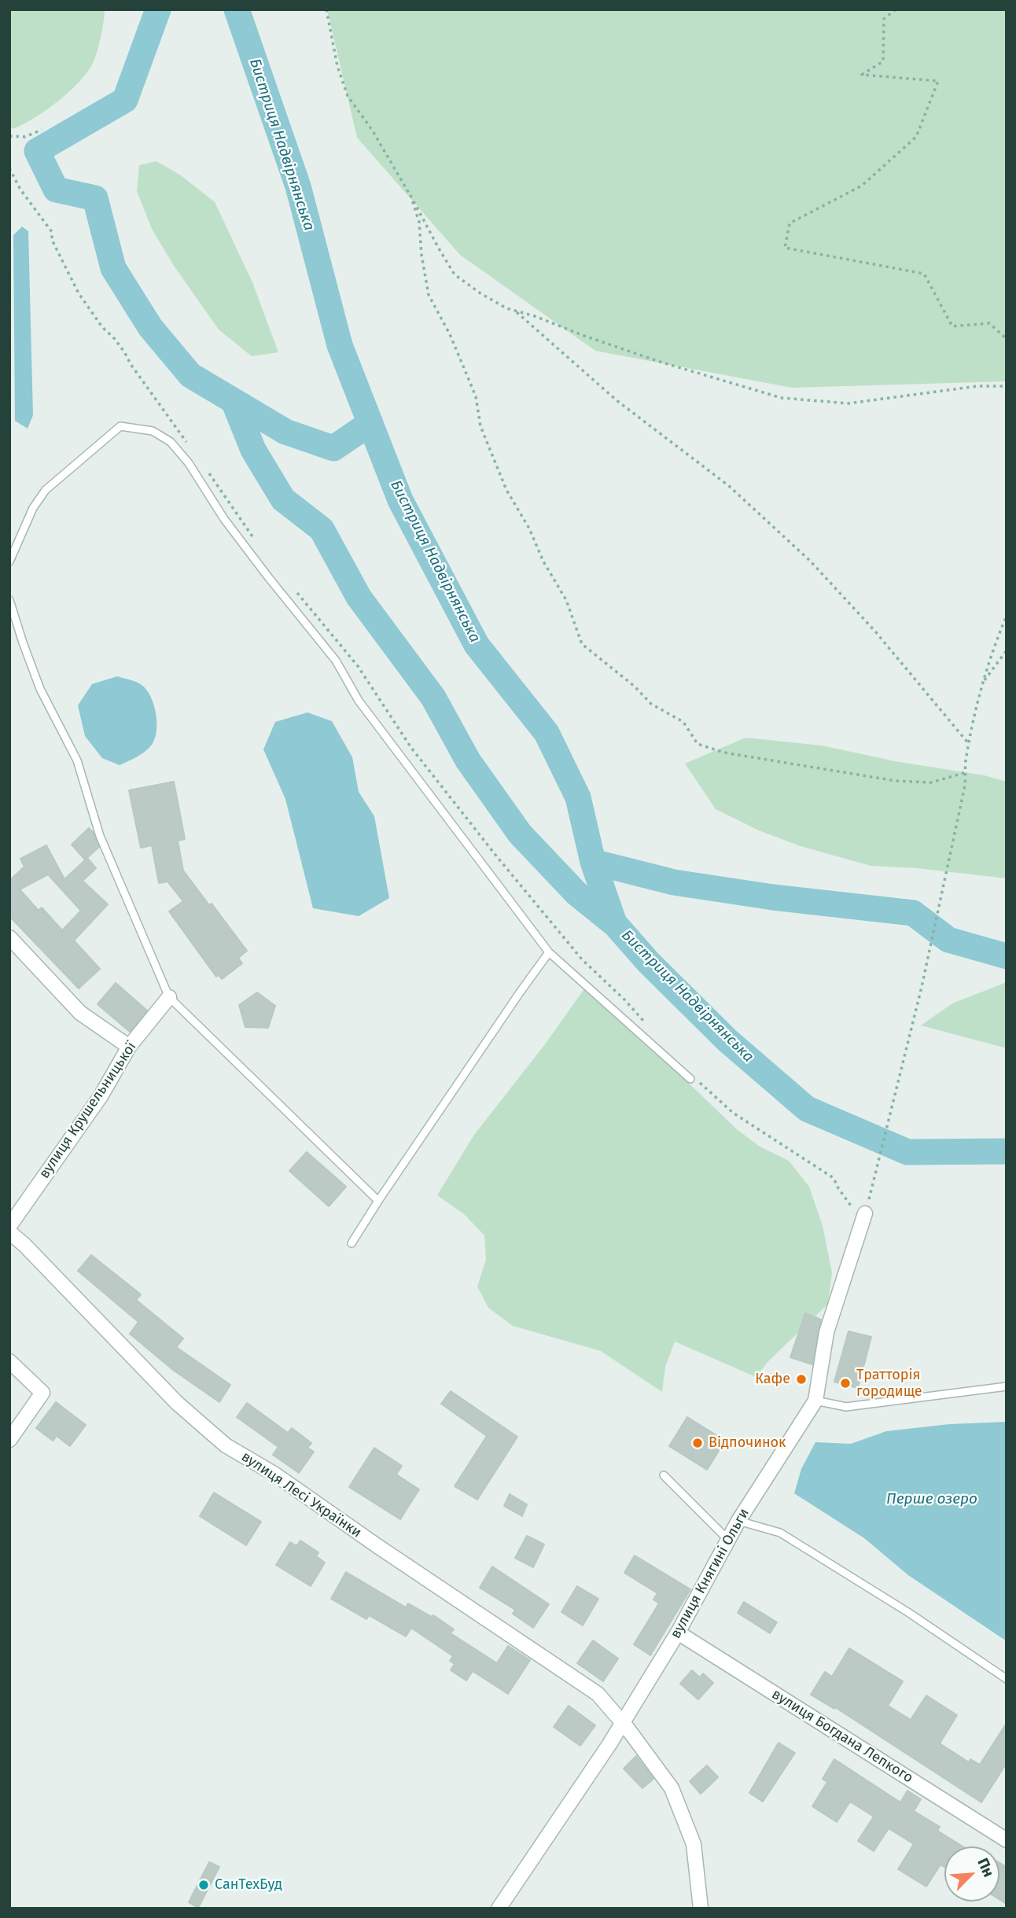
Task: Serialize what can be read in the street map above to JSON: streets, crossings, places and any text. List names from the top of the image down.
{
  "streets": {
    "street": [
      "вулиця Крушельницької",
      "вулиця Лесі Українки",
      "вулиця Княгині Ольги",
      "вулиця Богдана Лепкого"
    ]
  },
  "crossings": [
    ["вулиця Лесі Українки", "вулиця Княгині Ольги"],
    ["вулиця Княгині Ольги", "вулиця Богдана Лепкого"]
  ],
  "water": ["Бистриця Надвірнянська", "Перше озеро"],
  "places": [
    "Кафе",
    "Тратторія городище",
    "Відпочинок",
    "СанТехБуд"
  ],
  "north": "top right"
}
